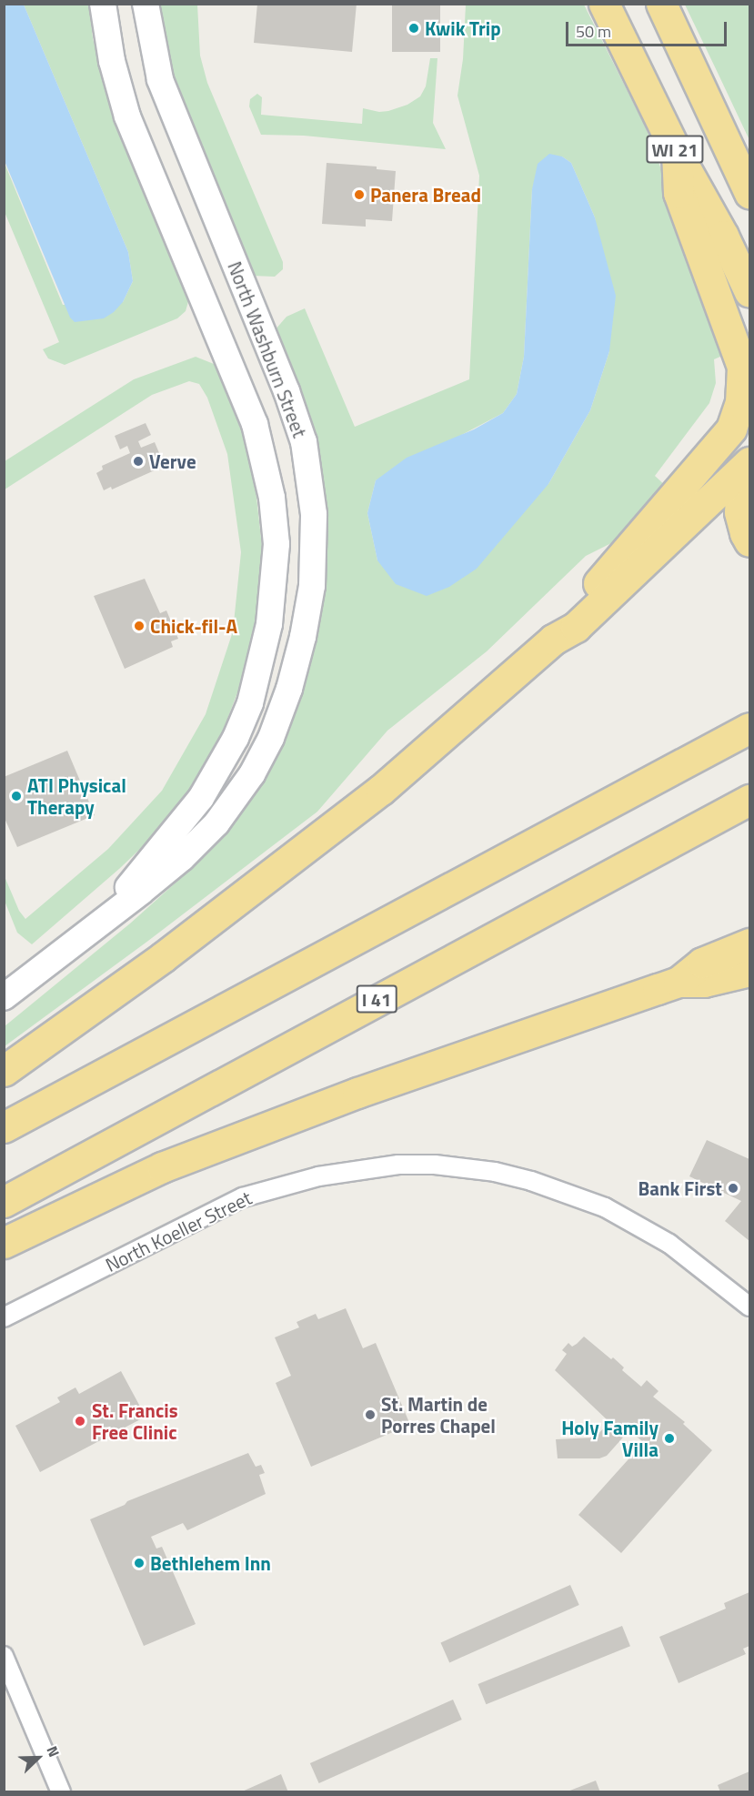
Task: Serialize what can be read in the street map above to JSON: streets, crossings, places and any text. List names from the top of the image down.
{
  "streets": {
    "highway": ["WI 21", "I 41"],
    "street": ["North Washburn Street", "North Koeller Street"]
  },
  "places": [
    "Kwik Trip",
    "Panera Bread",
    "Verve",
    "Chick-fil-A",
    "ATI Physical Therapy",
    "Bank First",
    "St. Martin de Porres Chapel",
    "St. Francis Free Clinic",
    "Holy Family Villa",
    "Bethlehem Inn"
  ],
  "scale_bar": "50 m",
  "north": "top right"
}
